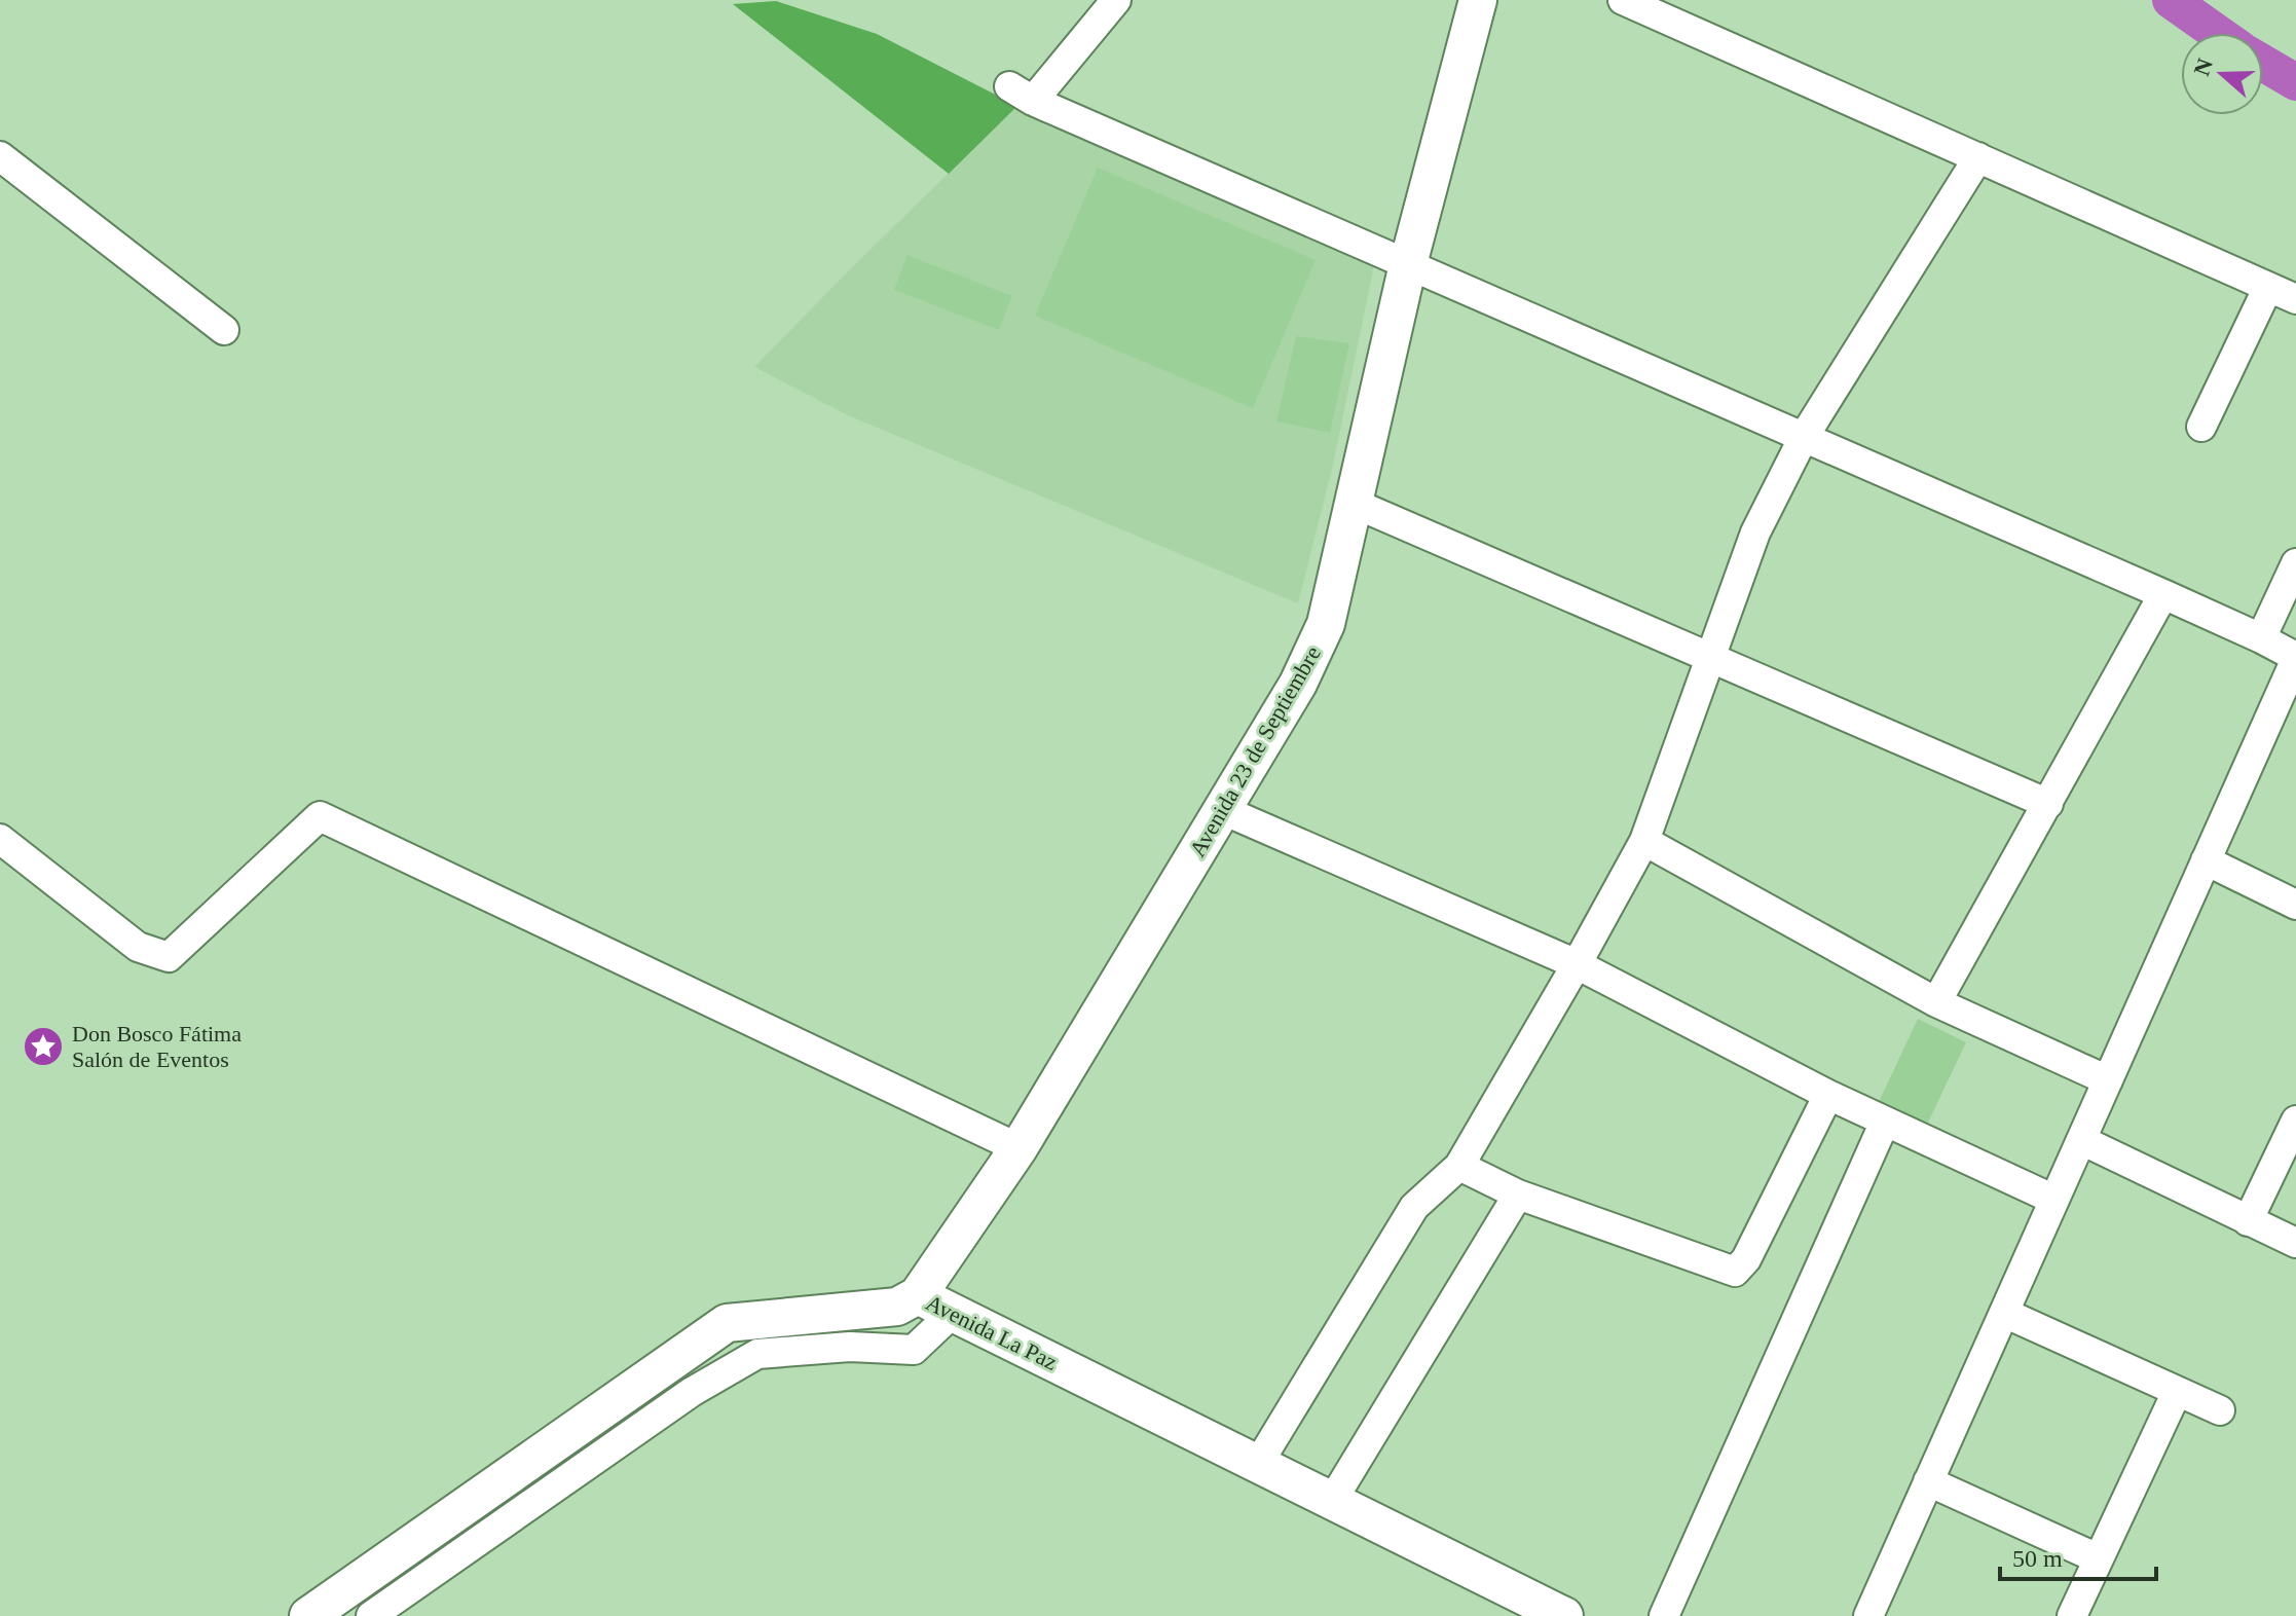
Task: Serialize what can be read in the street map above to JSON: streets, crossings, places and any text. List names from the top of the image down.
{
  "streets": {
    "main road": ["Avenida 23 de Septiembre", "Avenida La Paz"]
  },
  "crossings": [
    ["Avenida 23 de Septiembre", "Avenida La Paz"]
  ],
  "places": {
    "place": ["Don Bosco Fátima Salón de Eventos"]
  },
  "scale_bar": "50 m",
  "north": "left"
}
